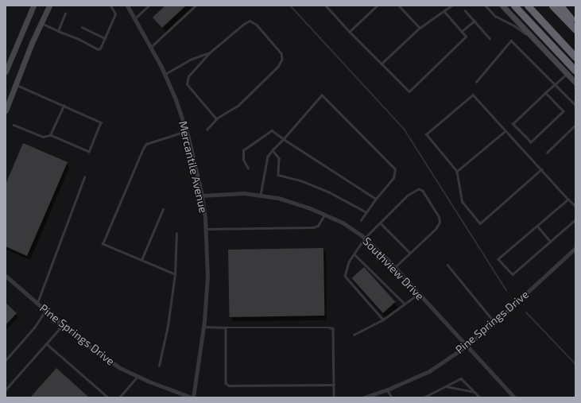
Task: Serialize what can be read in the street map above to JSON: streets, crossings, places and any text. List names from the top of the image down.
{
  "streets": {
    "street": ["Mercantile Avenue", "Southview Drive", "Pine Springs Drive"]
  },
  "crossings": [
    ["Mercantile Avenue", "Southview Drive"],
    ["Mercantile Avenue", "Pine Springs Drive"],
    ["Southview Drive", "Pine Springs Drive"]
  ]
}
